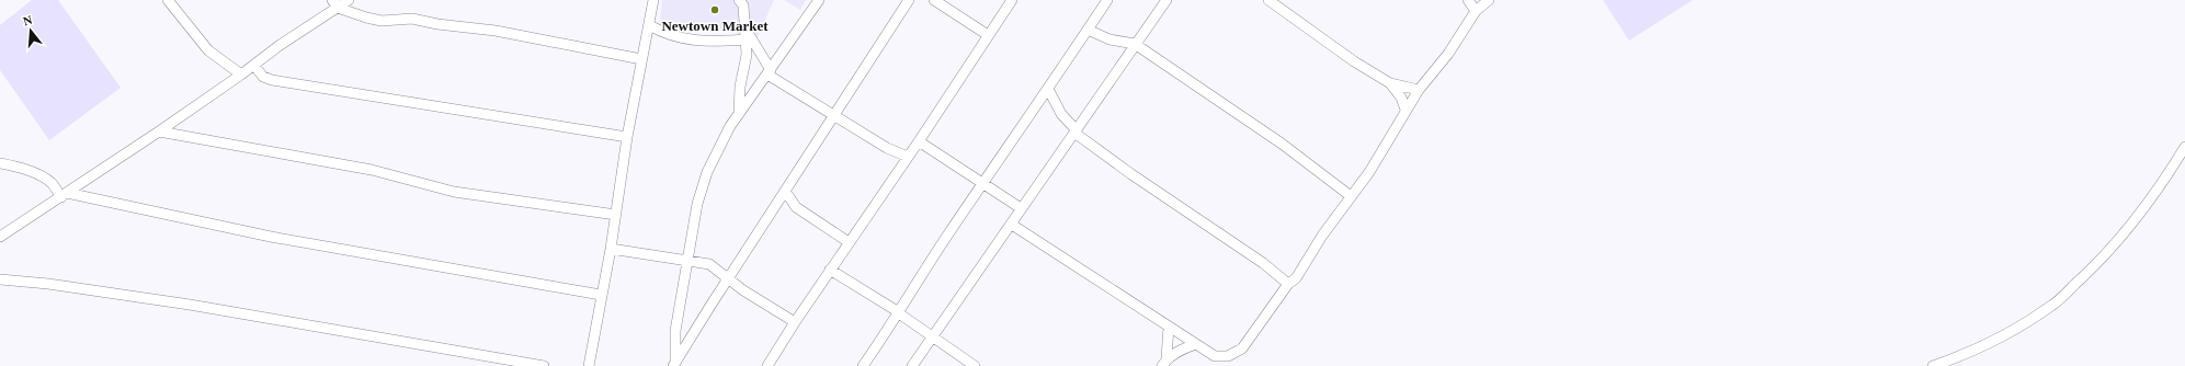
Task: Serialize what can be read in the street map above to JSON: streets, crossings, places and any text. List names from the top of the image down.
{
  "places": ["Newtown Market"],
  "north": "top"
}
